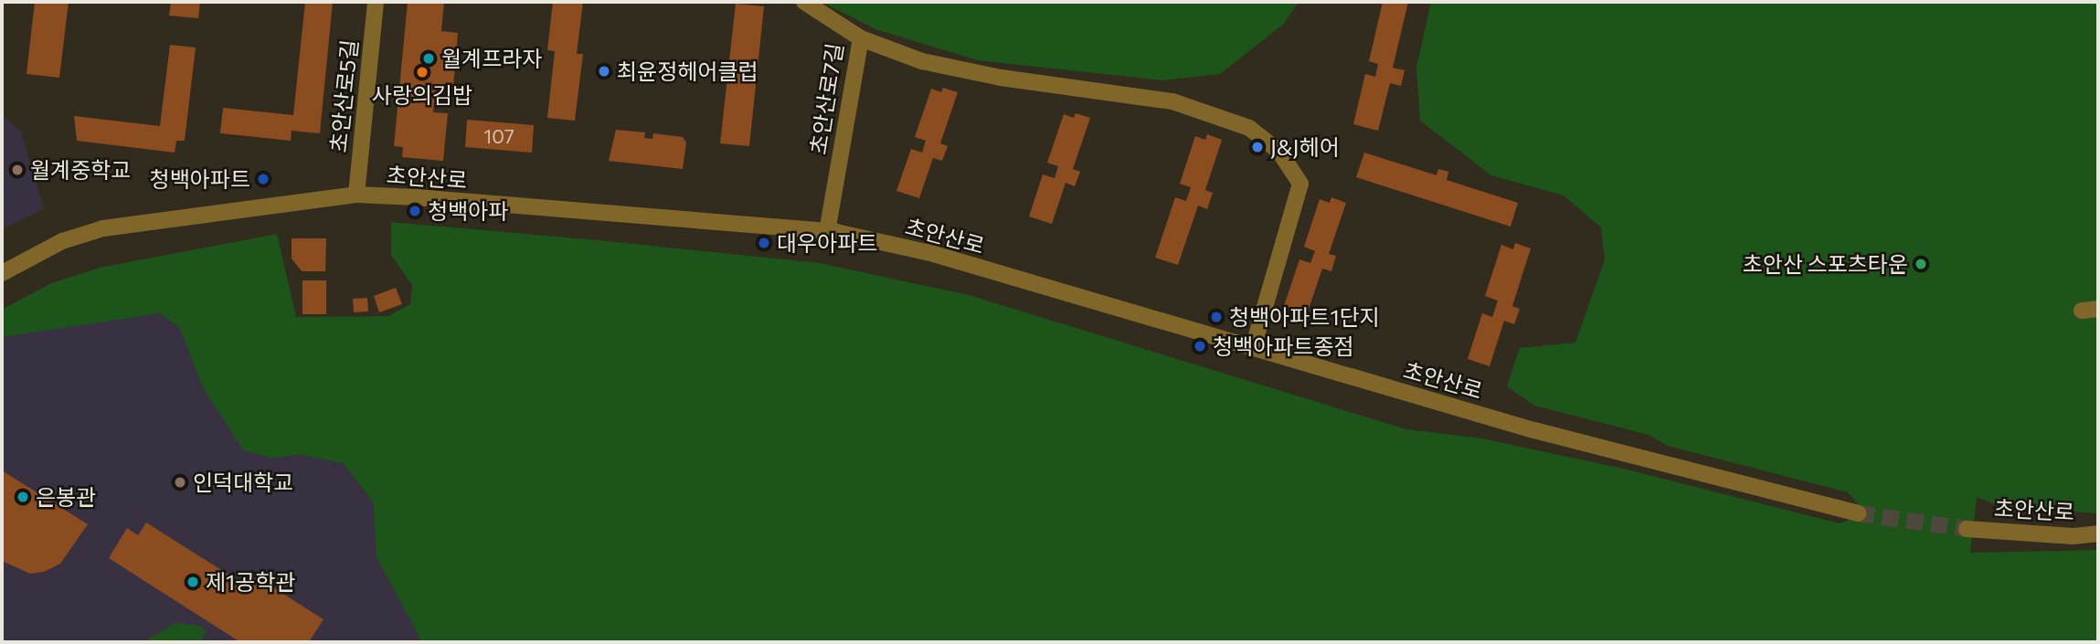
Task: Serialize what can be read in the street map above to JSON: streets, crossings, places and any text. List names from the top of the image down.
{
  "streets": {
    "street": ["초안산로5길", "초안산로7길", "초안산로"]
  },
  "crossings": [
    ["초안산로5길", "초안산로"],
    ["초안산로7길", "초안산로"]
  ],
  "places": [
    "월계프라자",
    "최윤정헤어클럽",
    "사랑의김밥",
    "J&J헤어",
    "월계중학교",
    "청백아파트",
    "청백아파",
    "대우아파트",
    "초안산 스포츠타운",
    "청백아파트1단지",
    "청백아파트종점",
    "인덕대학교",
    "은봉관",
    "제1공학관"
  ],
  "house_numbers": ["107"]
}
